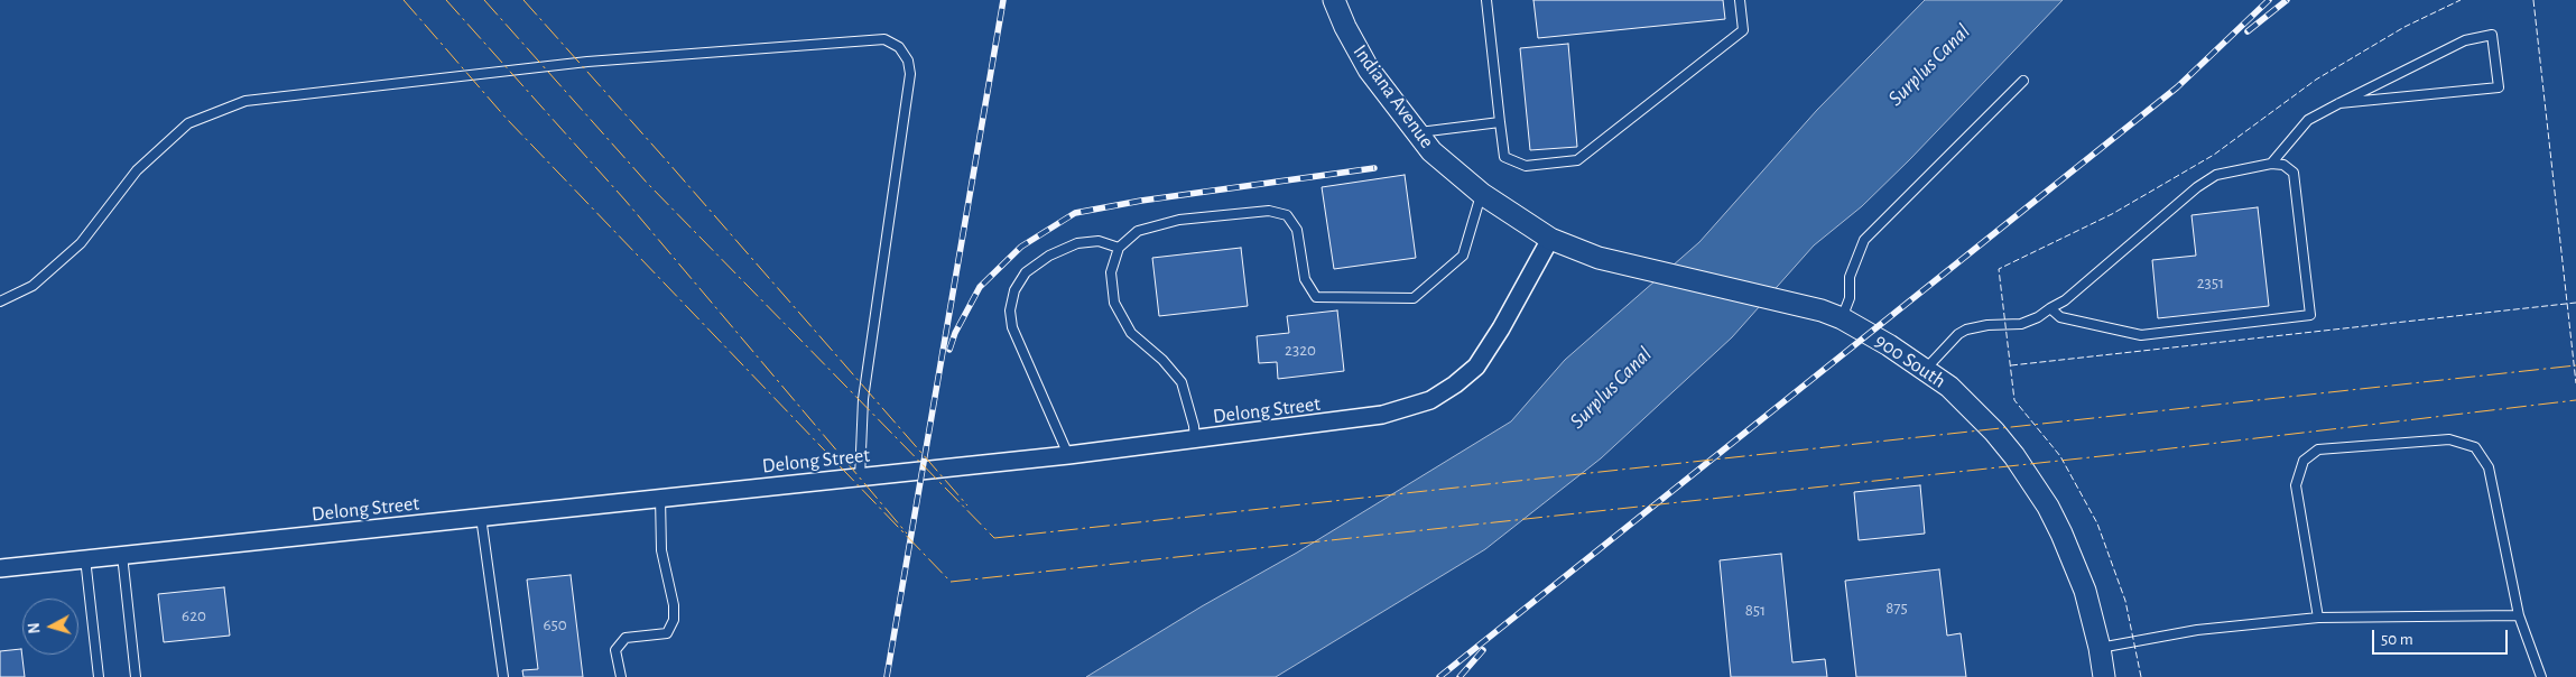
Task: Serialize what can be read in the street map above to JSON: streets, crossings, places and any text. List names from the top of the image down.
{
  "streets": {
    "street": ["Indiana Avenue", "900 South", "Delong Street"]
  },
  "crossings": [
    ["Indiana Avenue", "900 South"],
    ["Indiana Avenue", "Delong Street"],
    ["900 South", "Delong Street"]
  ],
  "water": ["Surplus Canal"],
  "house_numbers": [
    "2351",
    "2320",
    "875",
    "851",
    "620",
    "650"
  ],
  "scale_bar": "50 m",
  "north": "left"
}
